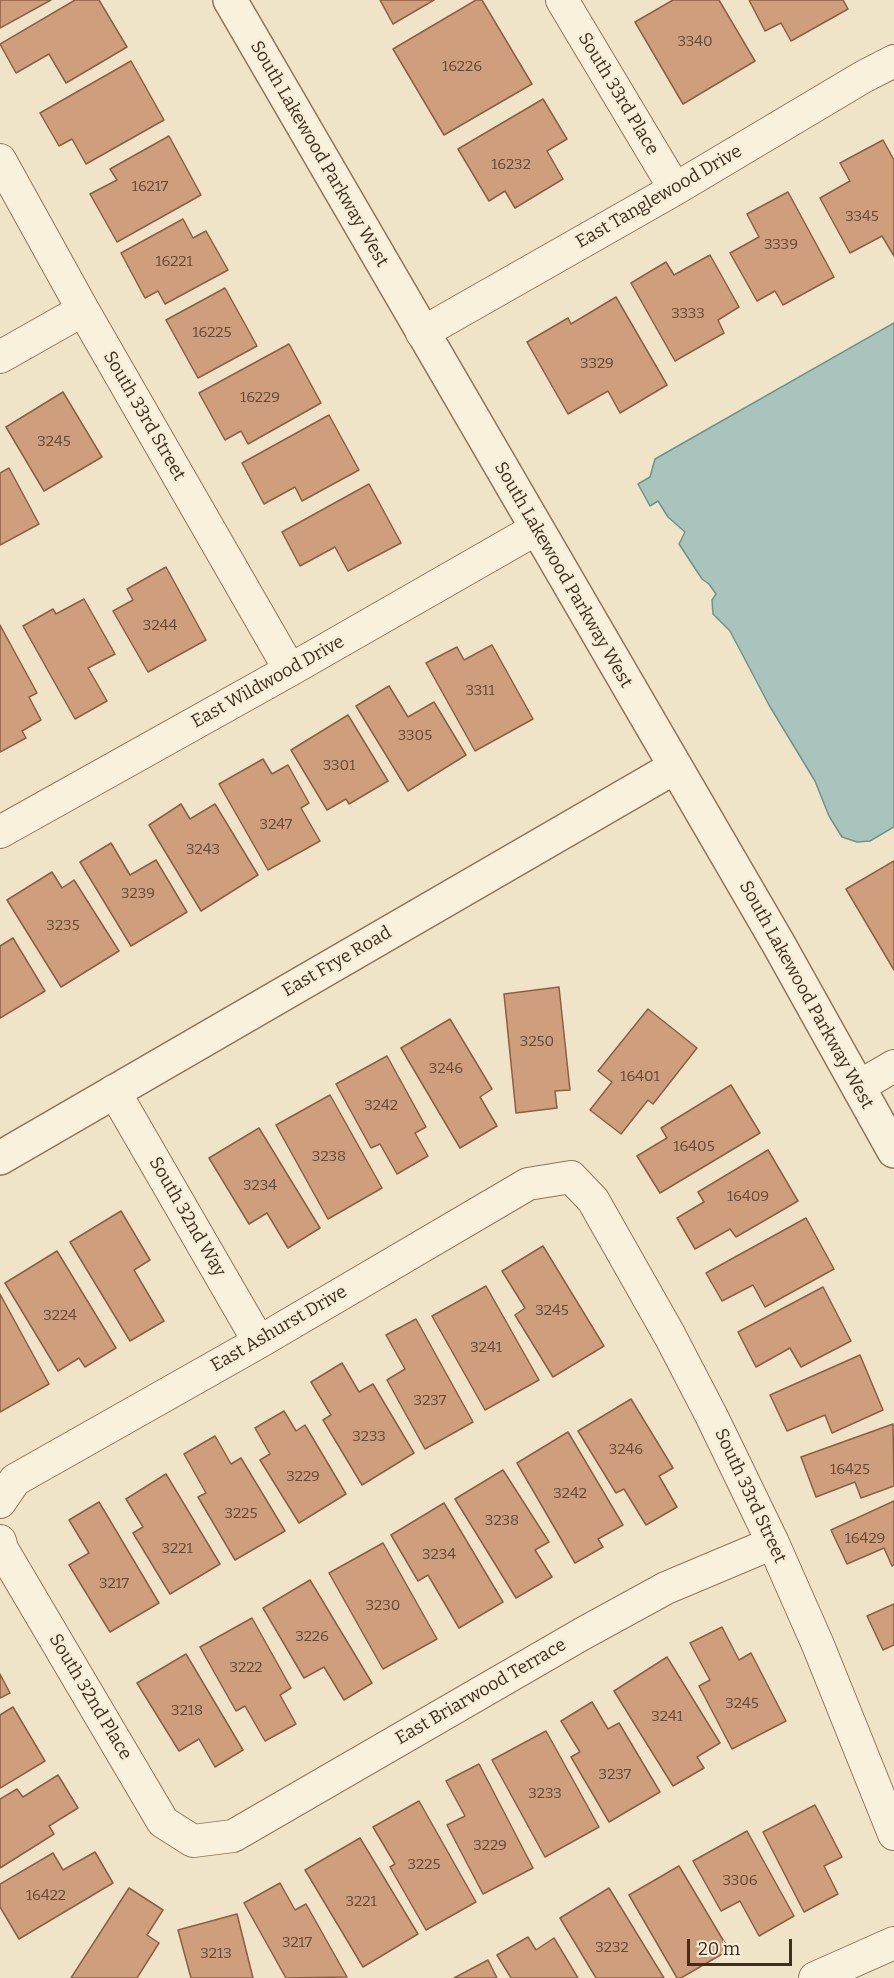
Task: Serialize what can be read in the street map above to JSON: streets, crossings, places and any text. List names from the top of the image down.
{
  "streets": {
    "street": [
      "South 33rd Place",
      "South Lakewood Parkway West",
      "East Tanglewood Drive",
      "South 33rd Street",
      "East Wildwood Drive",
      "East Frye Road",
      "South 32nd Way",
      "East Ashurst Drive",
      "East Briarwood Terrace",
      "South 32nd Place"
    ]
  },
  "crossings": [
    ["South 33rd Place", "East Tanglewood Drive"],
    ["South Lakewood Parkway West", "East Tanglewood Drive"],
    ["South Lakewood Parkway West", "East Wildwood Drive"],
    ["South Lakewood Parkway West", "East Frye Road"],
    ["South 33rd Street", "East Wildwood Drive"],
    ["South 33rd Street", "East Ashurst Drive"],
    ["South 33rd Street", "East Briarwood Terrace"],
    ["East Frye Road", "South 32nd Way"],
    ["South 32nd Way", "East Ashurst Drive"],
    ["East Briarwood Terrace", "South 32nd Place"]
  ],
  "house_numbers": [
    "3340",
    "16226",
    "16232",
    "16217",
    "3345",
    "3339",
    "16221",
    "3333",
    "16225",
    "3329",
    "16229",
    "3245",
    "3244",
    "3311",
    "3305",
    "3301",
    "3247",
    "3243",
    "3239",
    "3235",
    "3250",
    "3246",
    "16401",
    "3242",
    "16405",
    "3238",
    "3234",
    "16409",
    "3245",
    "3224",
    "3241",
    "3237",
    "3233",
    "3246",
    "16425",
    "3229",
    "3242",
    "3225",
    "3238",
    "16429",
    "3221",
    "3234",
    "3217",
    "3230",
    "3226",
    "3222",
    "3245",
    "3218",
    "3241",
    "3237",
    "3233",
    "3229",
    "3225",
    "3306",
    "16422",
    "3221",
    "3217",
    "3232",
    "3213"
  ],
  "scale_bar": "20 m"
}
